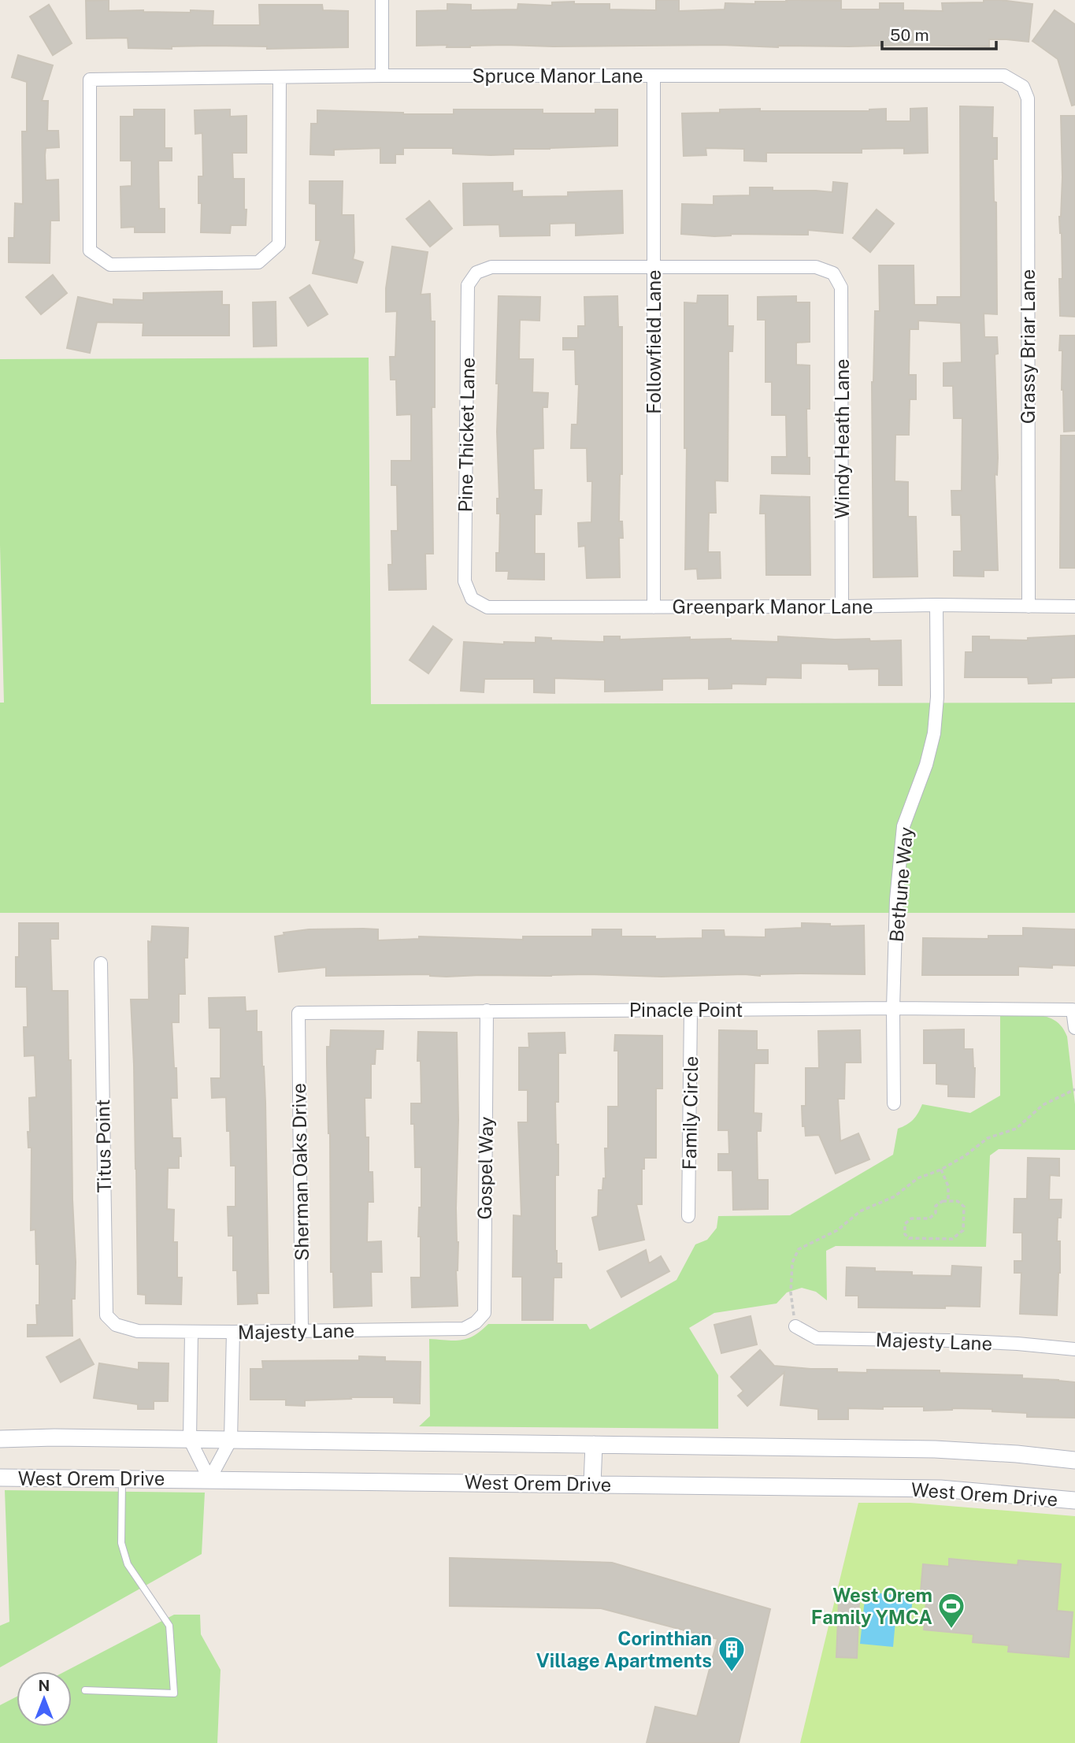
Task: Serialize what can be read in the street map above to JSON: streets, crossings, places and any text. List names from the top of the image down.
{
  "streets": {
    "main road": ["West Orem Drive"],
    "street": [
      "Spruce Manor Lane",
      "Followfield Lane",
      "Grassy Briar Lane",
      "Pine Thicket Lane",
      "Windy Heath Lane",
      "Greenpark Manor Lane",
      "Bethune Way",
      "Pinacle Point",
      "Family Circle",
      "Titus Point",
      "Gospel Way",
      "Sherman Oaks Drive",
      "Majesty Lane"
    ]
  },
  "crossings": [
    ["Spruce Manor Lane", "Followfield Lane"],
    ["Spruce Manor Lane", "Grassy Briar Lane"],
    ["Followfield Lane", "Pine Thicket Lane"],
    ["Followfield Lane", "Windy Heath Lane"],
    ["Followfield Lane", "Greenpark Manor Lane"],
    ["Grassy Briar Lane", "Greenpark Manor Lane"],
    ["Pine Thicket Lane", "Windy Heath Lane"],
    ["Pine Thicket Lane", "Greenpark Manor Lane"],
    ["Windy Heath Lane", "Greenpark Manor Lane"],
    ["Greenpark Manor Lane", "Bethune Way"],
    ["Bethune Way", "Pinacle Point"],
    ["Pinacle Point", "Family Circle"],
    ["Pinacle Point", "Gospel Way"],
    ["Pinacle Point", "Sherman Oaks Drive"],
    ["Titus Point", "Majesty Lane"],
    ["Gospel Way", "Majesty Lane"],
    ["Sherman Oaks Drive", "Majesty Lane"]
  ],
  "places": {
    "sports": ["West Orem Family YMCA"],
    "building": ["Corinthian Village Apartments"]
  },
  "scale_bar": "50 m",
  "north": "top"
}
